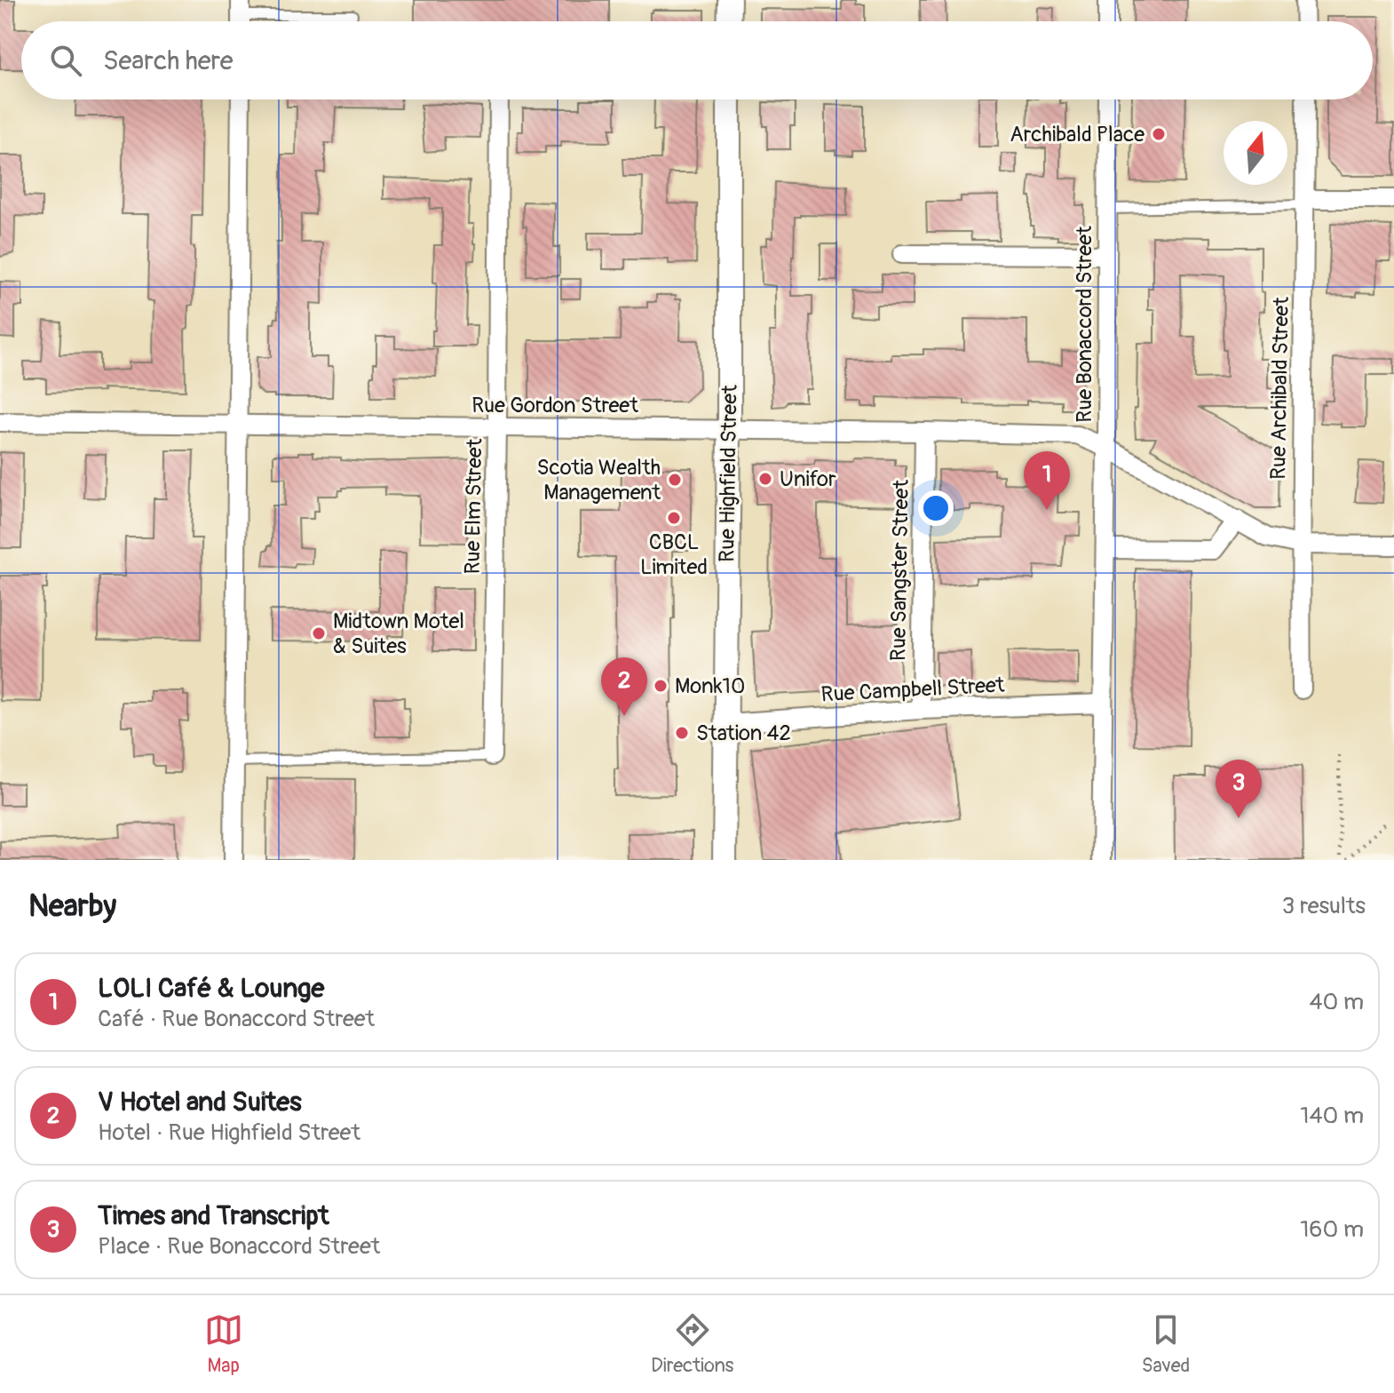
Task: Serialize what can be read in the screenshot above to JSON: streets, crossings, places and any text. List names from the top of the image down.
{
  "streets": {
    "street": [
      "Rue Bonaccord Street",
      "Rue Archibald Street",
      "Rue Gordon Street",
      "Rue Highfield Street",
      "Rue Elm Street",
      "Rue Sangster Street",
      "Rue Campbell Street"
    ]
  },
  "crossings": [
    ["Rue Bonaccord Street", "Rue Gordon Street"],
    ["Rue Bonaccord Street", "Rue Campbell Street"],
    ["Rue Archibald Street", "Rue Gordon Street"],
    ["Rue Gordon Street", "Rue Highfield Street"],
    ["Rue Gordon Street", "Rue Elm Street"],
    ["Rue Gordon Street", "Rue Sangster Street"],
    ["Rue Highfield Street", "Rue Campbell Street"],
    ["Rue Sangster Street", "Rue Campbell Street"]
  ],
  "places": [
    "Archibald Place",
    "Unifor",
    "Scotia Wealth Management",
    "CBCL Limited",
    "Midtown Motel & Suites",
    "Monk10",
    "Station 42"
  ],
  "north": "top",
  "page": {
    "search": "Search here",
    "pins": ["1", "2", "3"],
    "heading": ["Nearby", "3 results"],
    "list": [
      {
        "mark": "1",
        "name": "LOLI Café & Lounge",
        "note": "Café · Rue Bonaccord Street",
        "value": "40 m"
      },
      {
        "mark": "2",
        "name": "V Hotel and Suites",
        "note": "Hotel · Rue Highfield Street",
        "value": "140 m"
      },
      {
        "mark": "3",
        "name": "Times and Transcript",
        "note": "Place · Rue Bonaccord Street",
        "value": "160 m"
      }
    ],
    "nav": ["Map", "Directions", "Saved"]
  }
}
